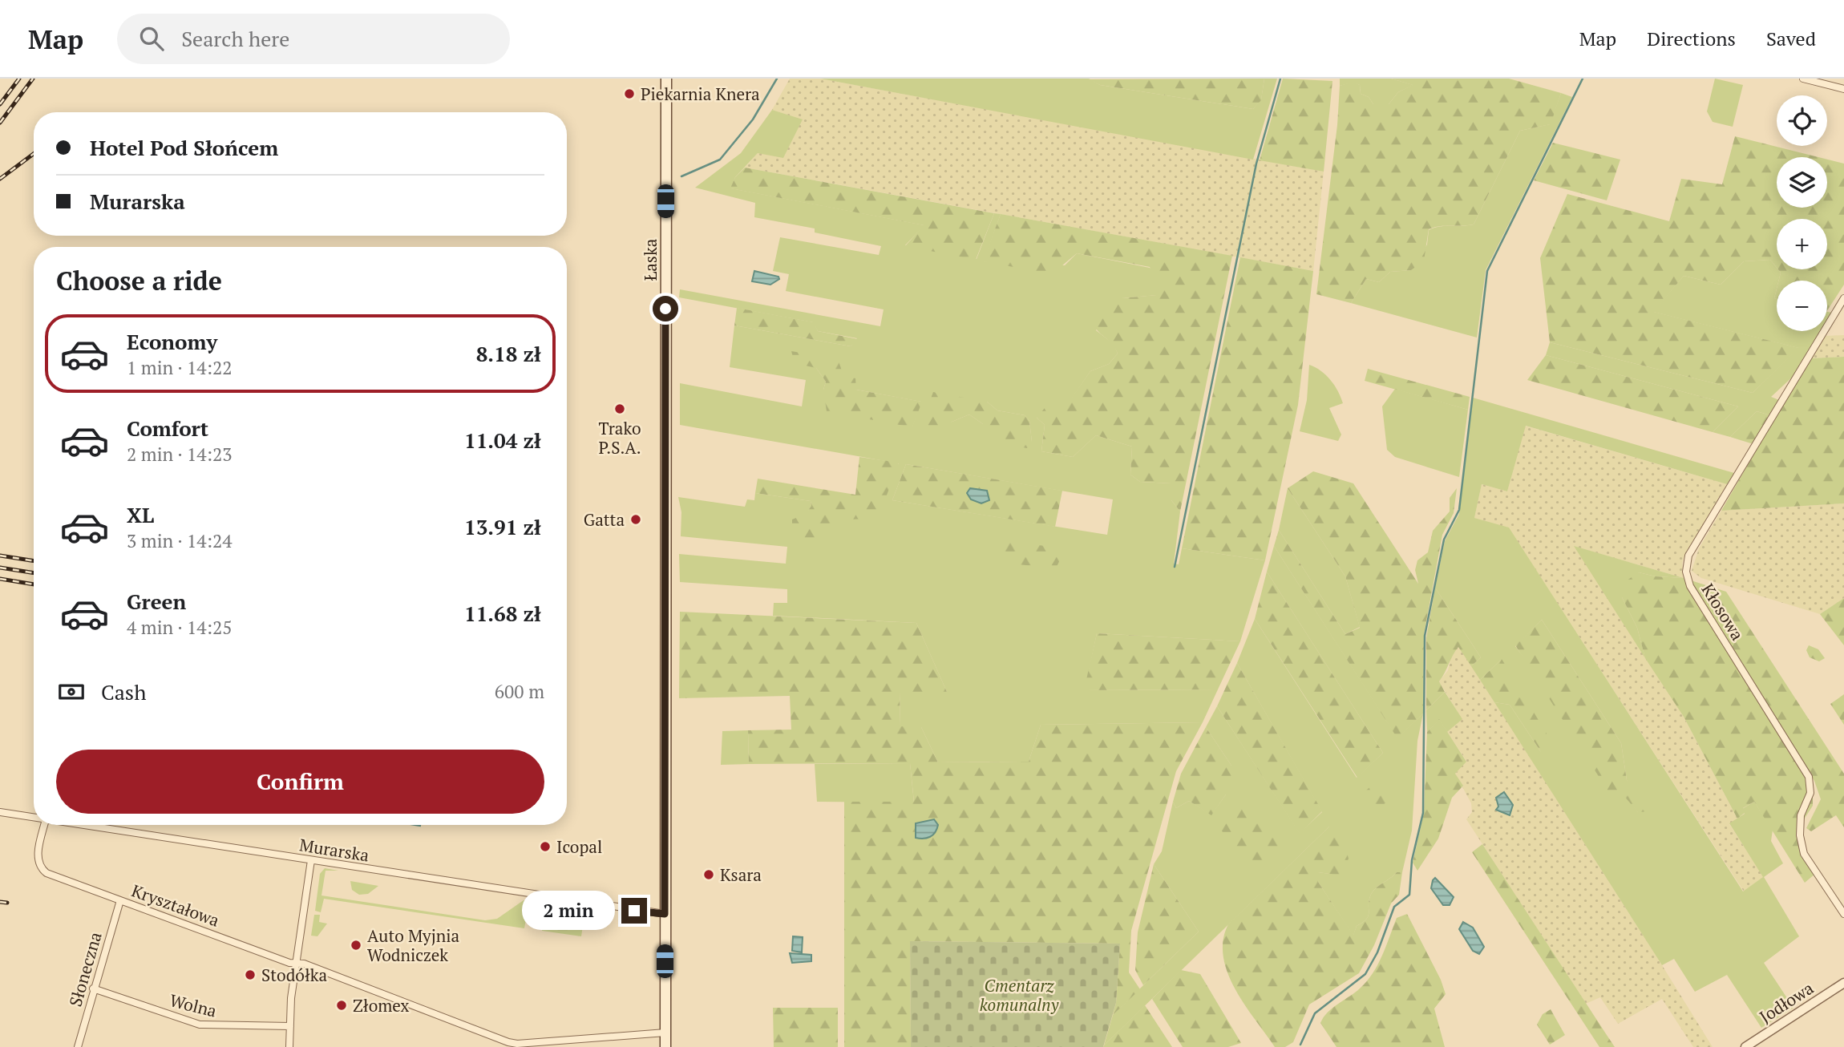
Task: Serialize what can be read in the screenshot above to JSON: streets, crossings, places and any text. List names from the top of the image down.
{
  "streets": {
    "main road": ["Łaska"],
    "street": [
      "Kłosowa",
      "Murarska",
      "Kryształowa",
      "Słoneczna",
      "Jodłowa",
      "Wolna"
    ]
  },
  "crossings": [
    ["Łaska", "Murarska"],
    ["Łaska", "Kryształowa"],
    ["Kryształowa", "Słoneczna"],
    ["Słoneczna", "Wolna"]
  ],
  "parks": ["Cmentarz komunalny"],
  "places": [
    "Piekarnia Knera",
    "Trako P.S.A.",
    "Gatta",
    "Icopal",
    "Ksara",
    "Auto Myjnia Wodniczek",
    "Stodółka",
    "Złomex"
  ],
  "page": {
    "header": "Map",
    "search": "Search here",
    "nav": ["Map", "Directions", "Saved"],
    "map_buttons": ["+", "−"],
    "banner": ["Hotel Pod Słońcem", "Murarska"],
    "heading": "Choose a ride",
    "list": [
      {
        "name": "Economy",
        "note": "1 min · 14:22",
        "value": "8.18 zł"
      },
      {
        "name": "Comfort",
        "note": "2 min · 14:23",
        "value": "11.04 zł"
      },
      {
        "name": "XL",
        "note": "3 min · 14:24",
        "value": "13.91 zł"
      },
      {
        "name": "Green",
        "note": "4 min · 14:25",
        "value": "11.68 zł"
      }
    ],
    "pay": ["Cash", "600 m"],
    "buttons": "Confirm",
    "bubble": "2 min"
  }
}
